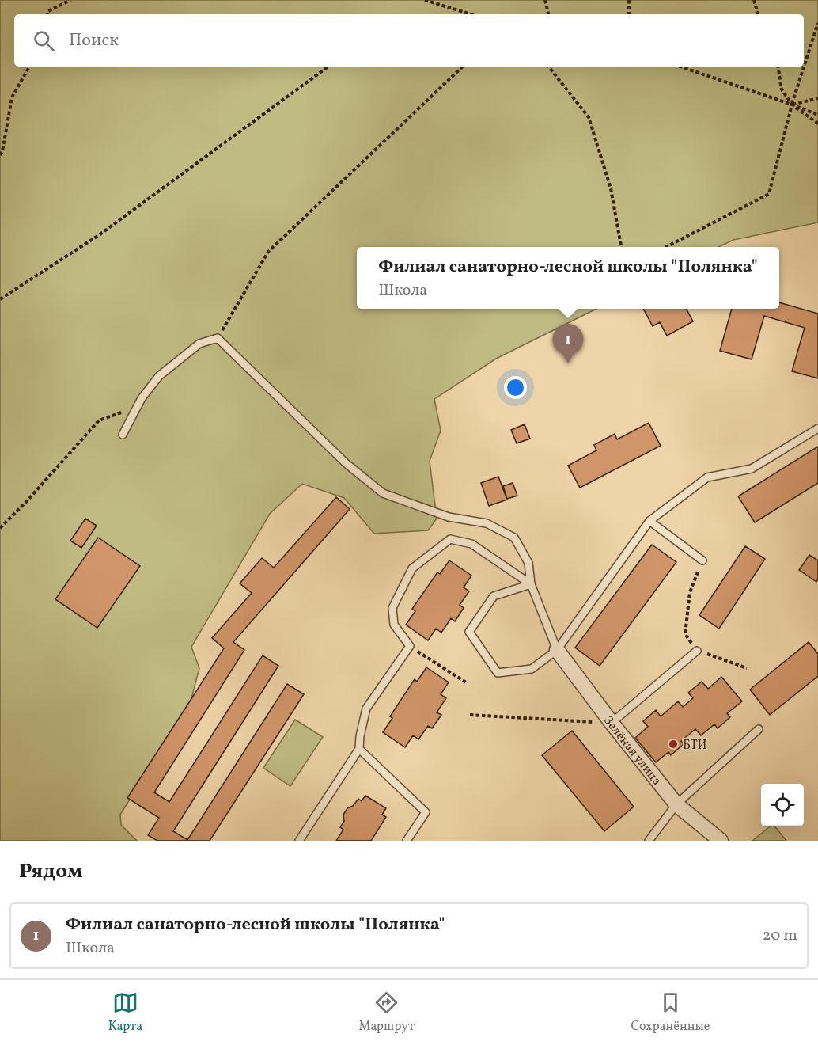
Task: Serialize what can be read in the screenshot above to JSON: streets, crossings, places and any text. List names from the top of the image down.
{
  "streets": {
    "street": ["Зелёная улица"]
  },
  "places": ["БТИ"],
  "page": {
    "search": "Поиск",
    "popup": ["Филиал санаторно-лесной школы \"Полянка\"", "Школа"],
    "pins": "1",
    "heading": "Рядом",
    "list": [
      {
        "mark": "1",
        "name": "Филиал санаторно-лесной школы \"Полянка\"",
        "note": "Школа",
        "value": "20 m"
      }
    ],
    "nav": ["Карта", "Маршрут", "Сохранённые"]
  }
}
